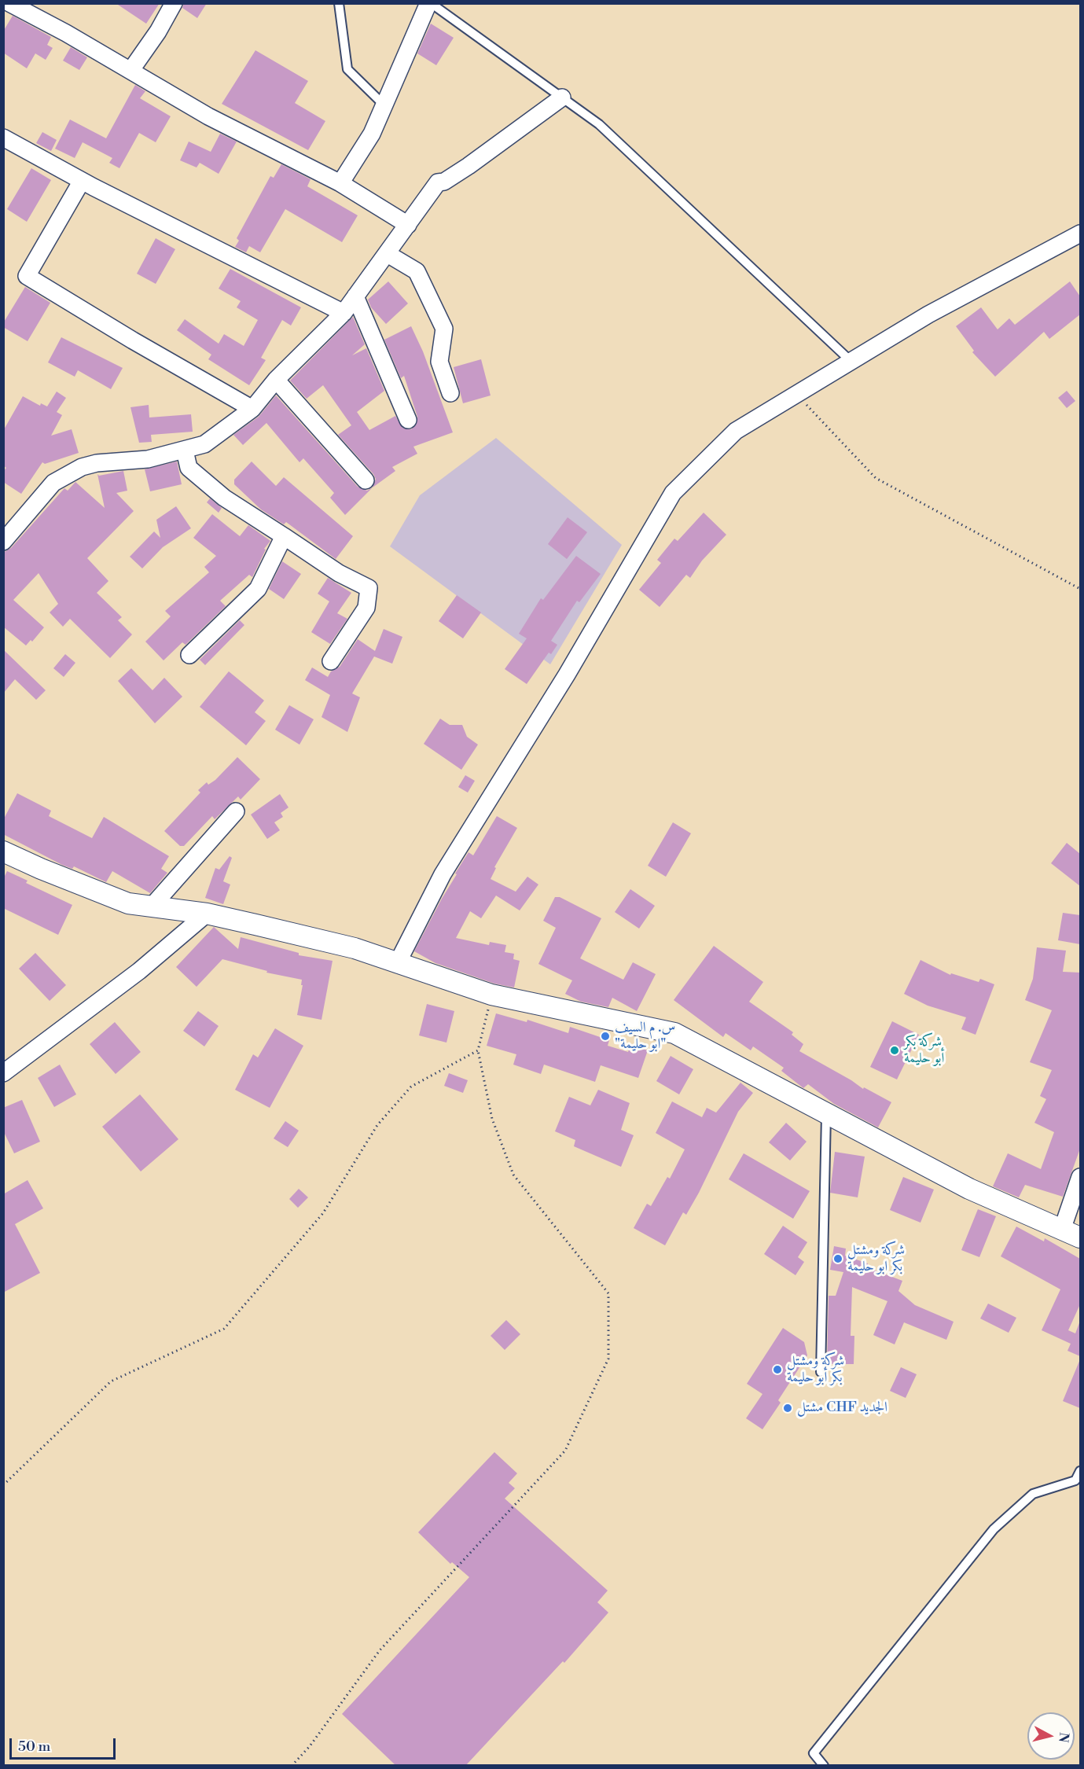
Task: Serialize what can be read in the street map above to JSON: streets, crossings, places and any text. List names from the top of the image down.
{
  "places": [
    "س. م السيف \"ابو حليمة\"",
    "شركة بكر أبو حليمة",
    "شركة ومشتل بكر ابو حليمة",
    "شركة ومشتل بكر أبو حليمة",
    "مشتل CHF الجديد"
  ],
  "scale_bar": "50 m",
  "north": "right"
}
